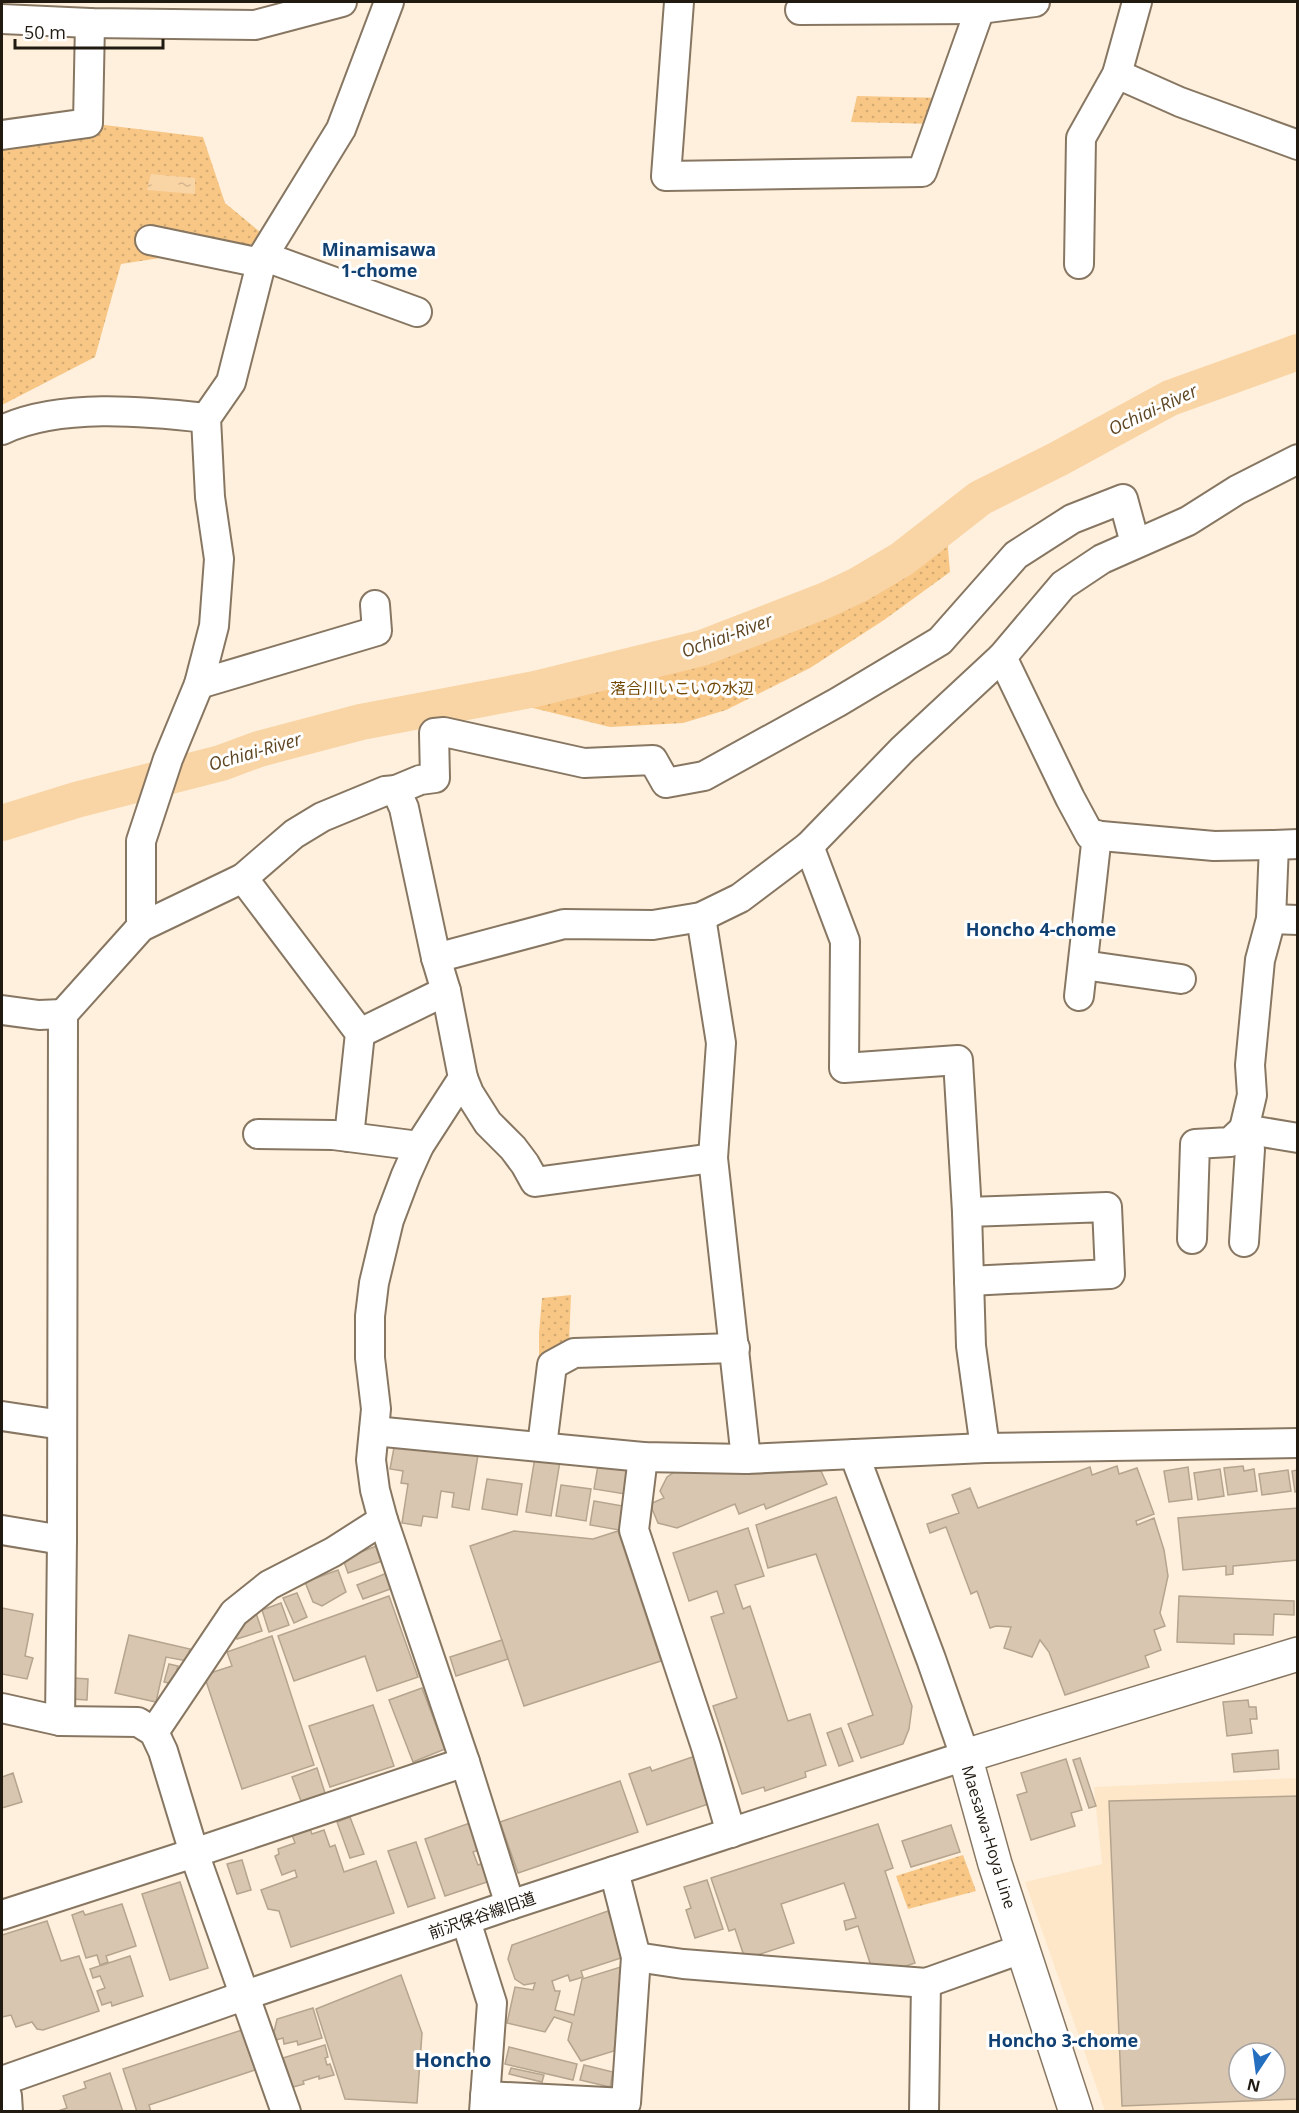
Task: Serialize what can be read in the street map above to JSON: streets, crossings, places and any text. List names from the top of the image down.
{
  "streets": {
    "main road": ["Maesawa-Hoya Line"],
    "street": ["前沢保谷線旧道"]
  },
  "crossings": [
    ["Maesawa-Hoya Line", "前沢保谷線旧道"]
  ],
  "districts": [
    "Minamisawa 1-chome",
    "Honcho 4-chome",
    "Honcho 3-chome",
    "Honcho"
  ],
  "water": ["Ochiai-River"],
  "parks": ["落合川いこいの水辺"],
  "scale_bar": "50 m",
  "north": "bottom"
}
